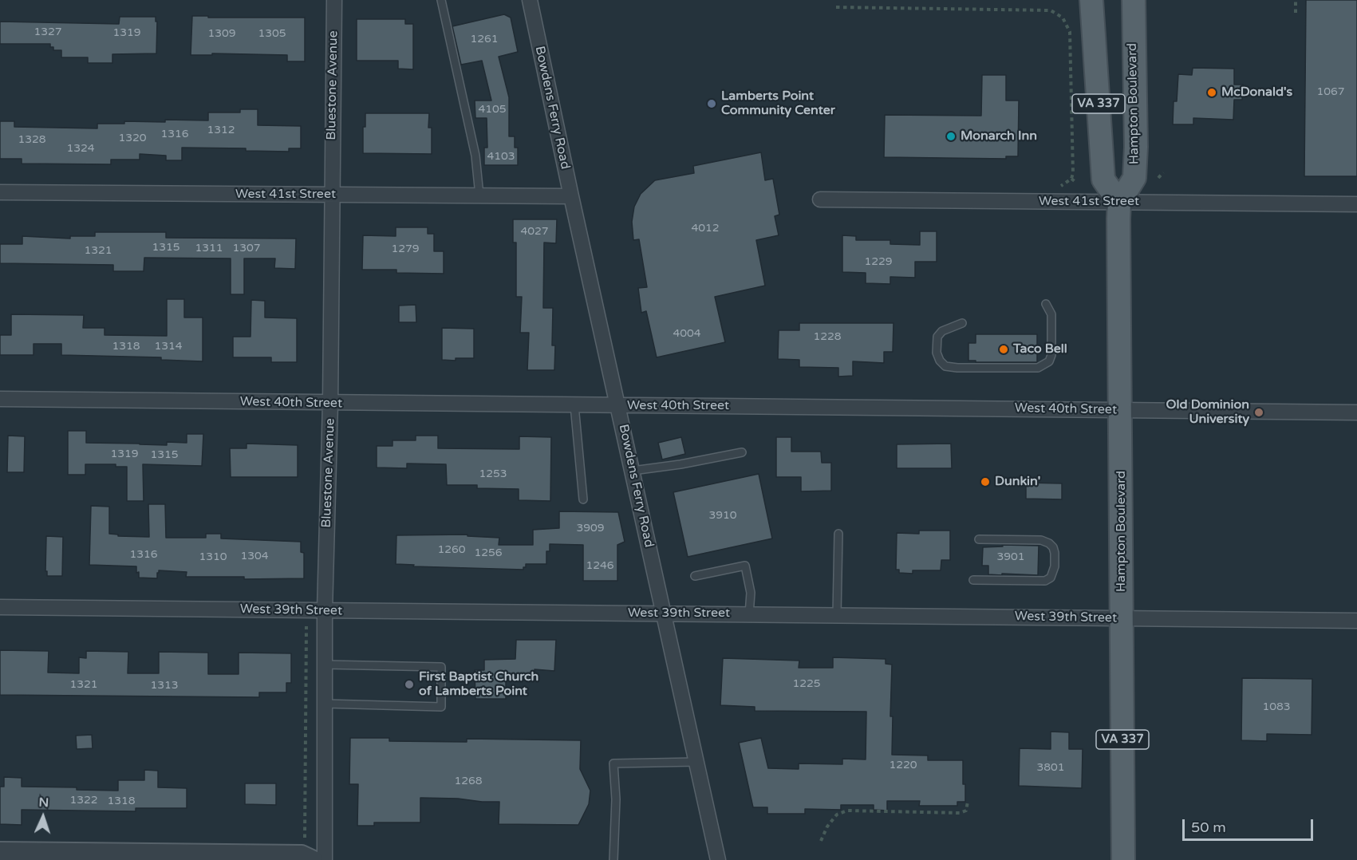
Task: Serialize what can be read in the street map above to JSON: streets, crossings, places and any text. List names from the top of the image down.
{
  "streets": {
    "main road": ["VA 337", "Hampton Boulevard"],
    "street": [
      "Bluestone Avenue",
      "Bowdens Ferry Road",
      "West 41st Street",
      "West 40th Street",
      "West 39th Street"
    ]
  },
  "crossings": [
    ["Bluestone Avenue", "West 41st Street"],
    ["Bluestone Avenue", "West 40th Street"],
    ["Bluestone Avenue", "West 39th Street"],
    ["VA 337", "Hampton Boulevard"],
    ["VA 337", "West 41st Street"],
    ["Hampton Boulevard", "West 41st Street"],
    ["Hampton Boulevard", "West 40th Street"],
    ["Hampton Boulevard", "West 39th Street"],
    ["Bowdens Ferry Road", "West 41st Street"],
    ["Bowdens Ferry Road", "West 40th Street"],
    ["Bowdens Ferry Road", "West 39th Street"]
  ],
  "places": [
    "McDonald's",
    "Lamberts Point Community Center",
    "Monarch Inn",
    "Taco Bell",
    "Old Dominion University",
    "Dunkin'",
    "First Baptist Church of Lamberts Point"
  ],
  "house_numbers": [
    "1327",
    "1319",
    "1309",
    "1305",
    "1261",
    "1067",
    "4105",
    "1312",
    "1316",
    "1320",
    "1328",
    "1324",
    "4103",
    "4012",
    "4027",
    "1315",
    "1311",
    "1307",
    "1279",
    "1321",
    "1229",
    "4004",
    "1228",
    "1318",
    "1314",
    "1319",
    "1315",
    "1253",
    "3910",
    "3909",
    "1260",
    "1256",
    "1316",
    "1304",
    "1310",
    "3901",
    "1246",
    "1225",
    "1321",
    "1313",
    "1083",
    "1220",
    "3801",
    "1268",
    "1322",
    "1318"
  ],
  "scale_bar": "50 m",
  "north": "top"
}
